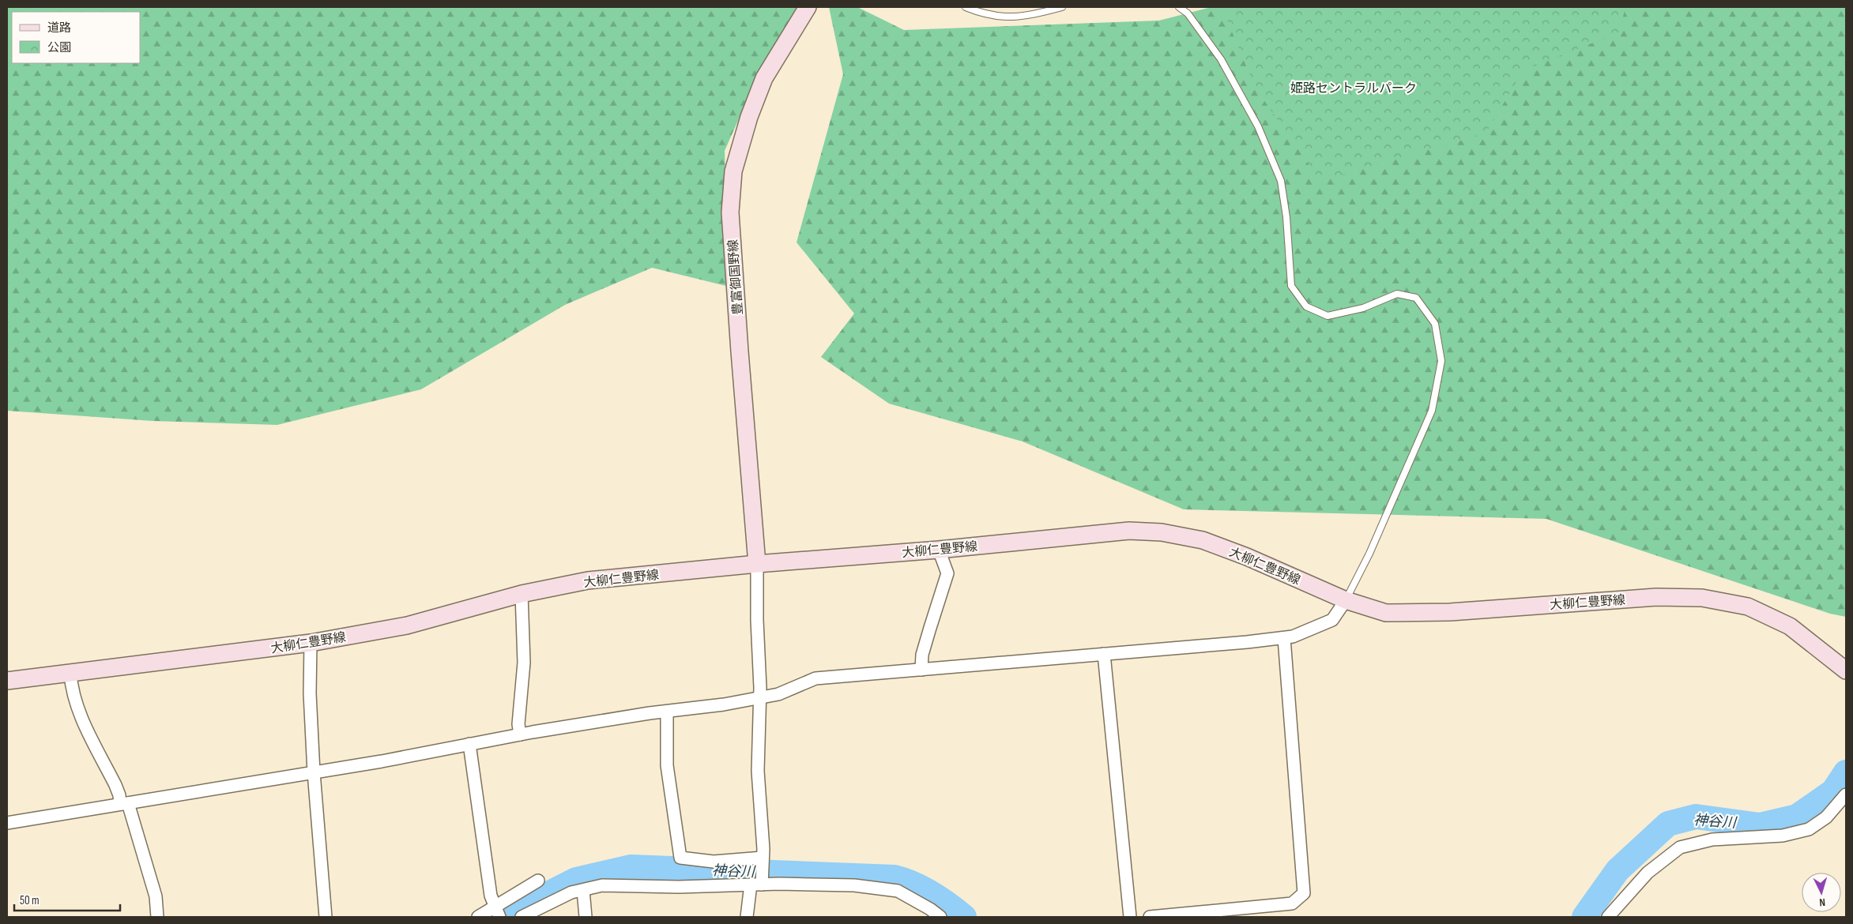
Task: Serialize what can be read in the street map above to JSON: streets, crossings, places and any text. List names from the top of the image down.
{
  "streets": {
    "main road": ["豊富御国野線", "大柳仁豊野線"]
  },
  "crossings": [
    ["豊富御国野線", "大柳仁豊野線"]
  ],
  "water": ["神谷川"],
  "parks": ["姫路セントラルパーク"],
  "legend": ["道路", "公園"],
  "scale_bar": "50 m",
  "north": "bottom"
}
